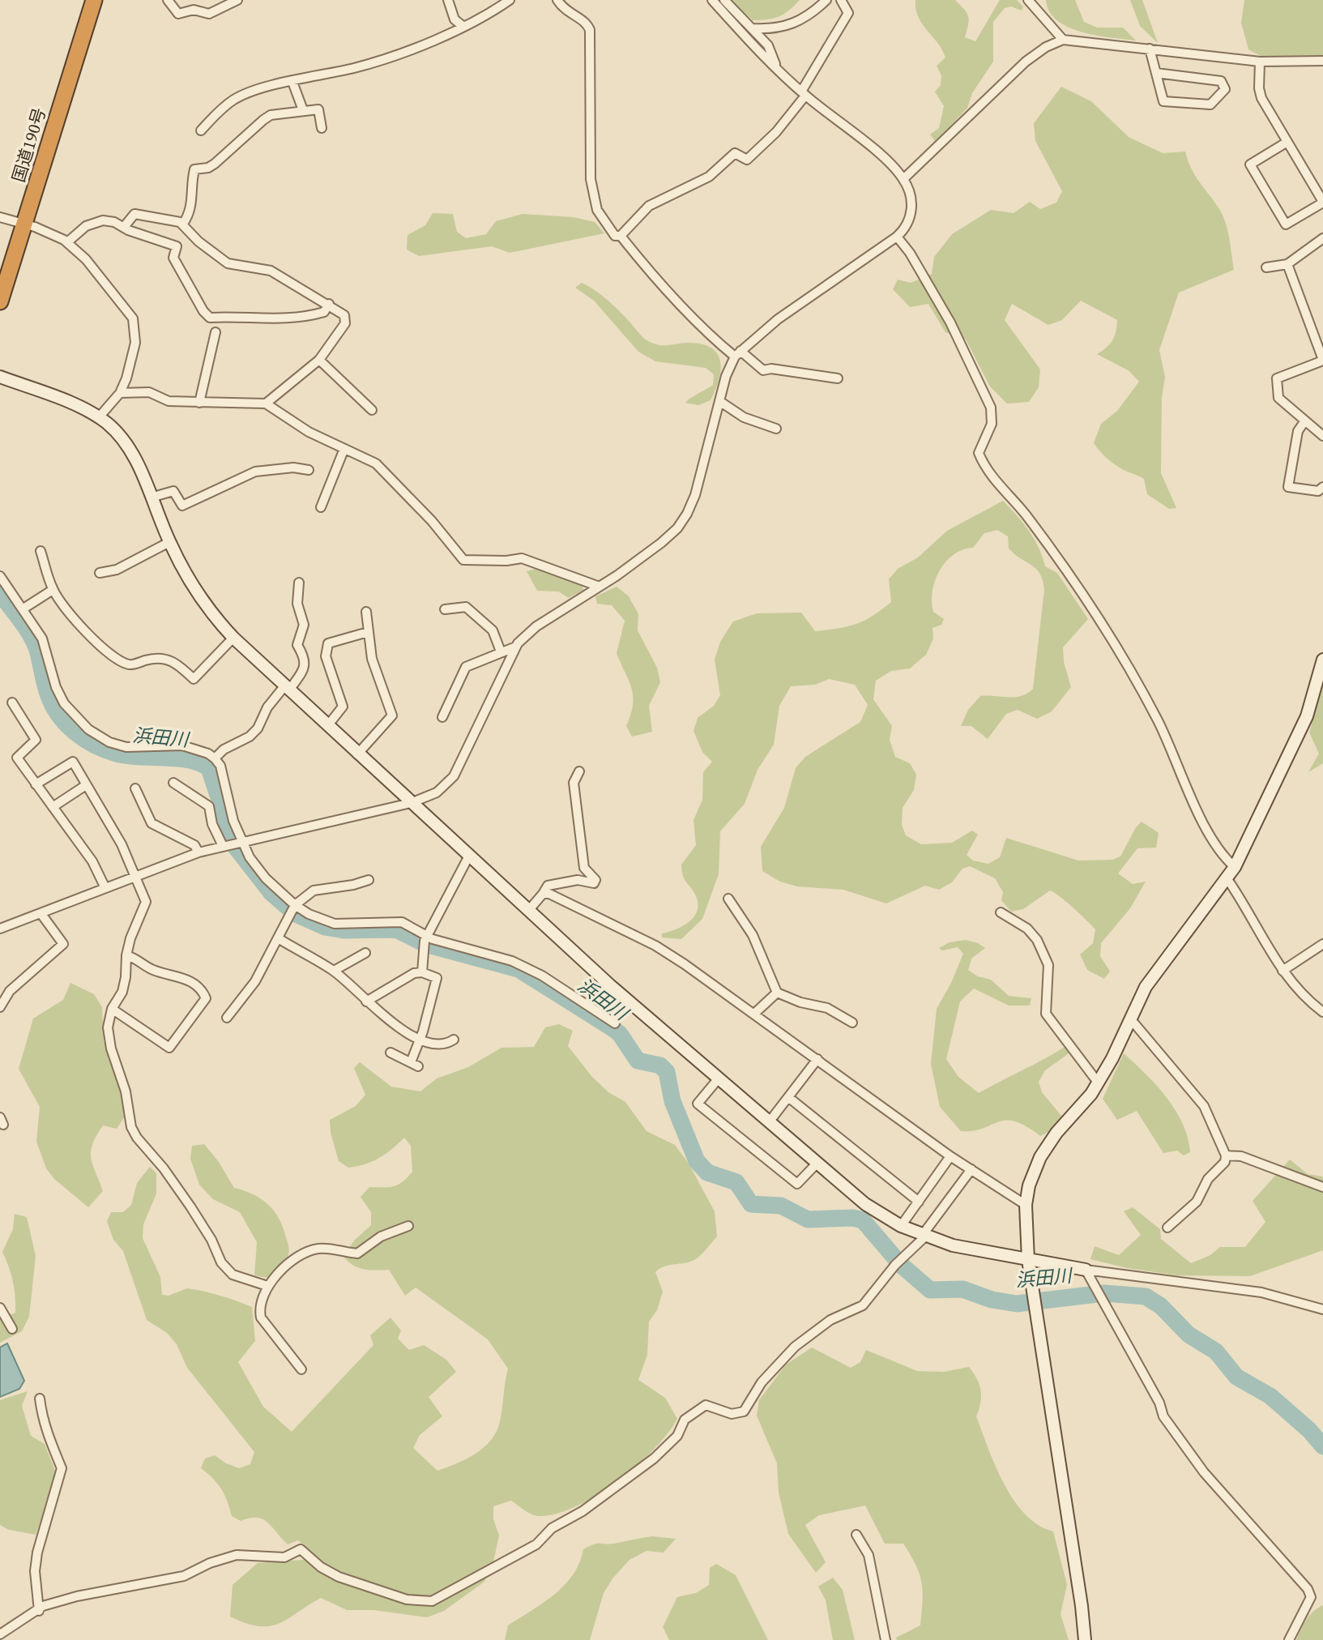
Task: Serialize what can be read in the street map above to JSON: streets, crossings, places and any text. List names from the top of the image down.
{
  "streets": {
    "highway": ["国道190号"]
  },
  "water": ["浜田川"]
}
